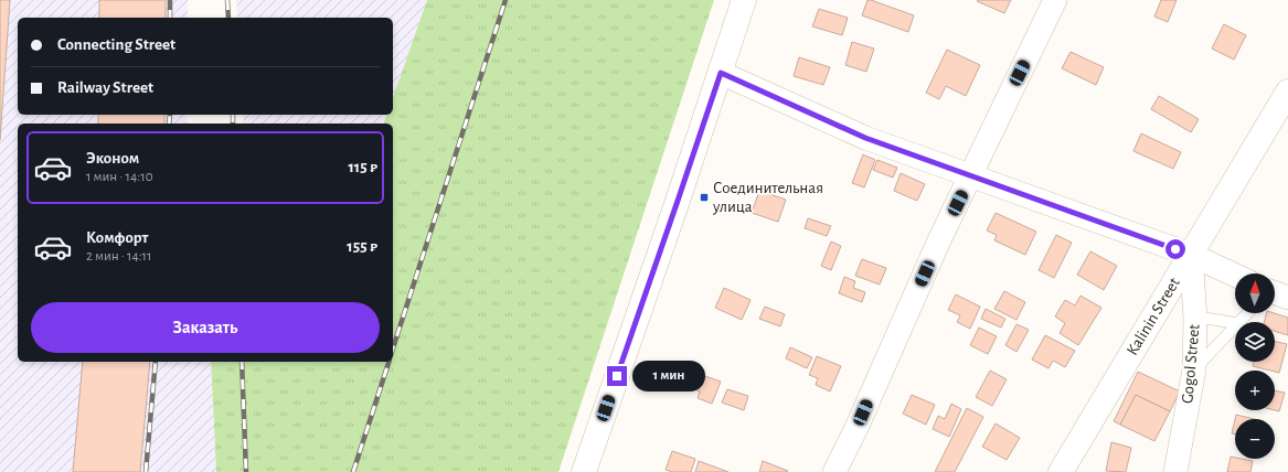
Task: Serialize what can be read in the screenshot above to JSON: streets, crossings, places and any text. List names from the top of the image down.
{
  "streets": {
    "street": ["Kalinin Street", "Gogol Street"]
  },
  "crossings": [
    ["Kalinin Street", "Gogol Street"]
  ],
  "places": {
    "transit": ["Соединительная улица"]
  },
  "north": "top",
  "page": {
    "banner": ["Connecting Street", "Railway Street"],
    "list": [
      {
        "name": "Эконом",
        "note": "1 мин · 14:10",
        "value": "115 ₽"
      },
      {
        "name": "Комфорт",
        "note": "2 мин · 14:11",
        "value": "155 ₽"
      }
    ],
    "map_buttons": ["+", "−"],
    "buttons": "Заказать",
    "bubble": "1 мин"
  }
}
